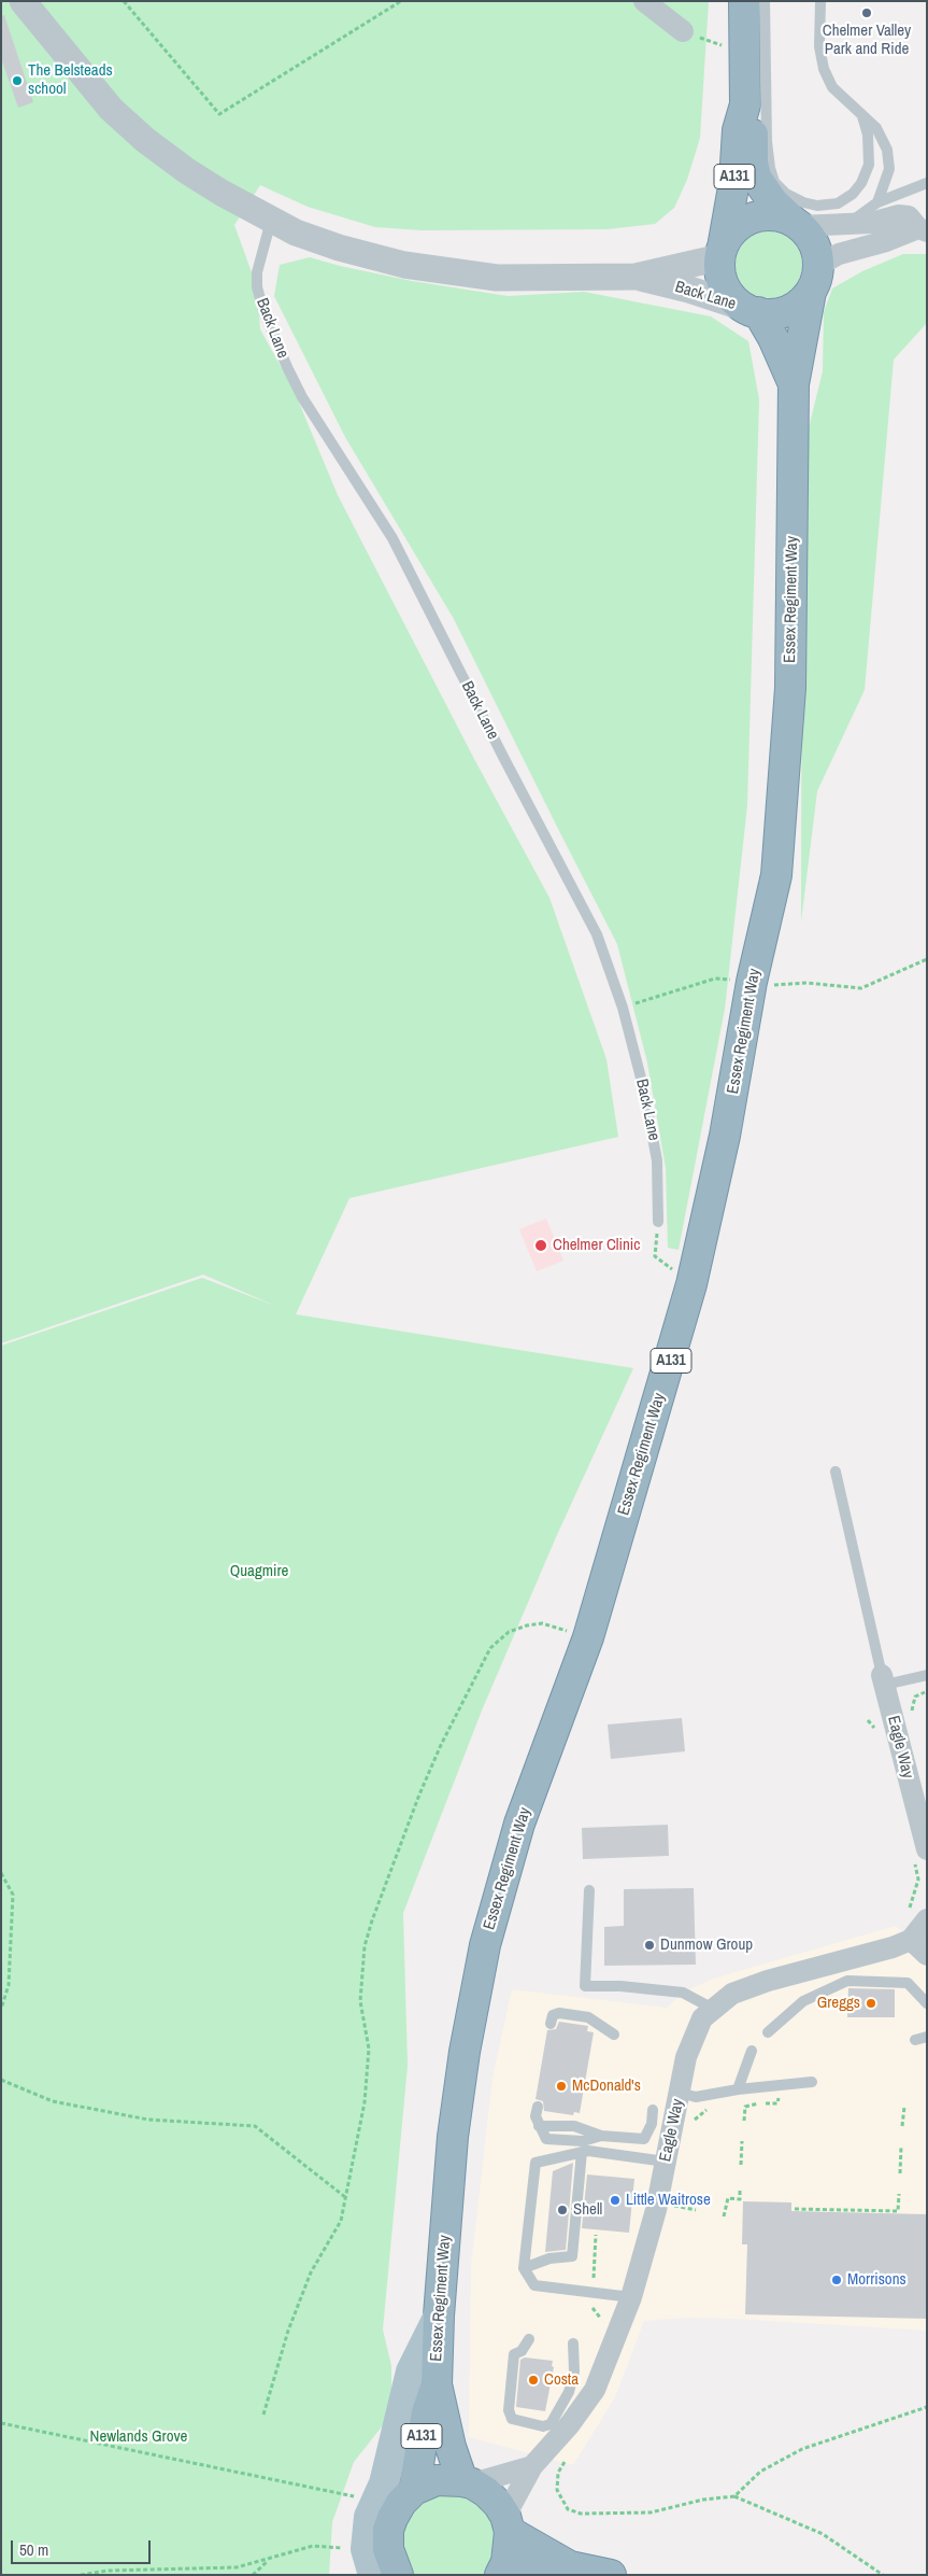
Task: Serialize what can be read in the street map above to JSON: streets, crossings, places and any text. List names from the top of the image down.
{
  "streets": {
    "highway": ["A131", "Essex Regiment Way"],
    "street": ["Back Lane", "Eagle Way"]
  },
  "crossings": [
    ["A131", "Back Lane"],
    ["A131", "Essex Regiment Way"],
    ["Back Lane", "Essex Regiment Way"]
  ],
  "parks": ["Quagmire", "Newlands Grove"],
  "places": [
    "Chelmer Valley Park and Ride",
    "The Belsteads school",
    "Chelmer Clinic",
    "Dunmow Group",
    "Greggs",
    "McDonald's",
    "Little Waitrose",
    "Shell",
    "Morrisons",
    "Costa"
  ],
  "scale_bar": "50 m"
}
